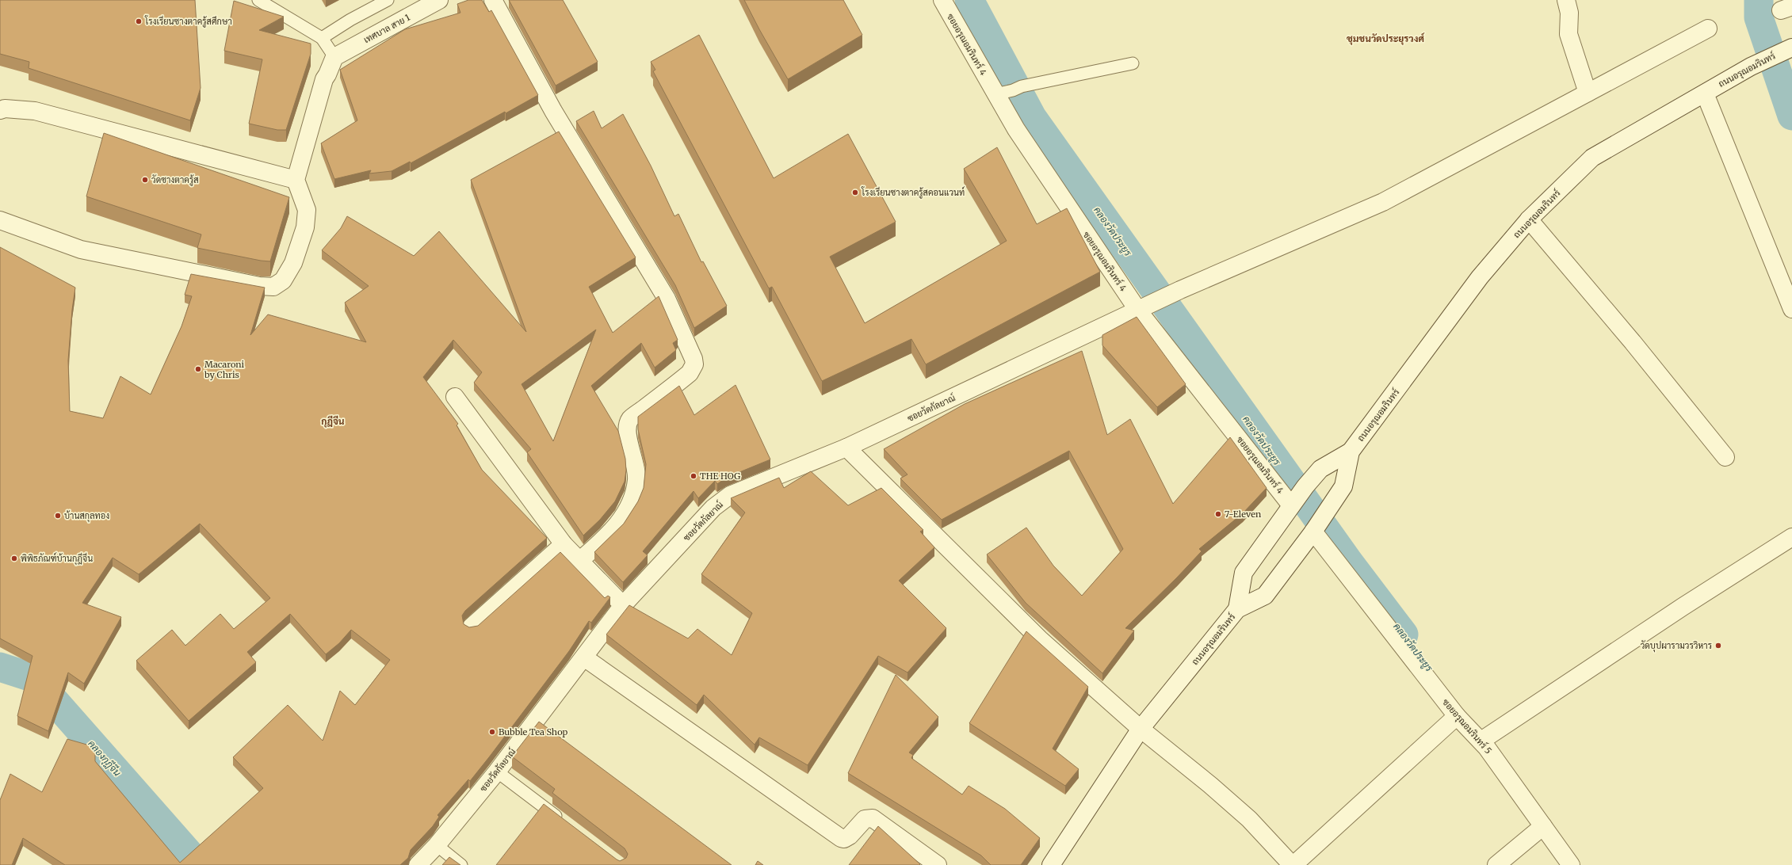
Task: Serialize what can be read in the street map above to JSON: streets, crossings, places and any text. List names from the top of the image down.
{
  "streets": {
    "street": [
      "เทศบาล สาย 1",
      "ซอยอรุณอมรินทร์ 4",
      "ถนนอรุณอมรินทร์",
      "ซอยวัดกัลยาณ์",
      "ซอยอรุณอมรินทร์ 5"
    ]
  },
  "crossings": [
    ["ซอยอรุณอมรินทร์ 4", "ซอยวัดกัลยาณ์"],
    ["ถนนอรุณอมรินทร์", "ซอยอรุณอมรินทร์ 5"]
  ],
  "districts": ["ชุมชนวัดประยุรวงศ์", "กุฎีจีน"],
  "water": ["คลองวัดประยูร", "คลองกุฎีจีน"],
  "places": [
    "โรงเรียนซางตาครู้สศึกษา",
    "วัดซางตาครู้ส",
    "โรงเรียนซางตาครู้สคอนแวนท์",
    "Macaroni by Chris",
    "THE HOG",
    "7-Eleven",
    "บ้านสกุลทอง",
    "พิพิธภัณฑ์บ้านกุฎีจีน",
    "วัดบุปผารามวรวิหาร",
    "Bubble Tea Shop"
  ]
}
